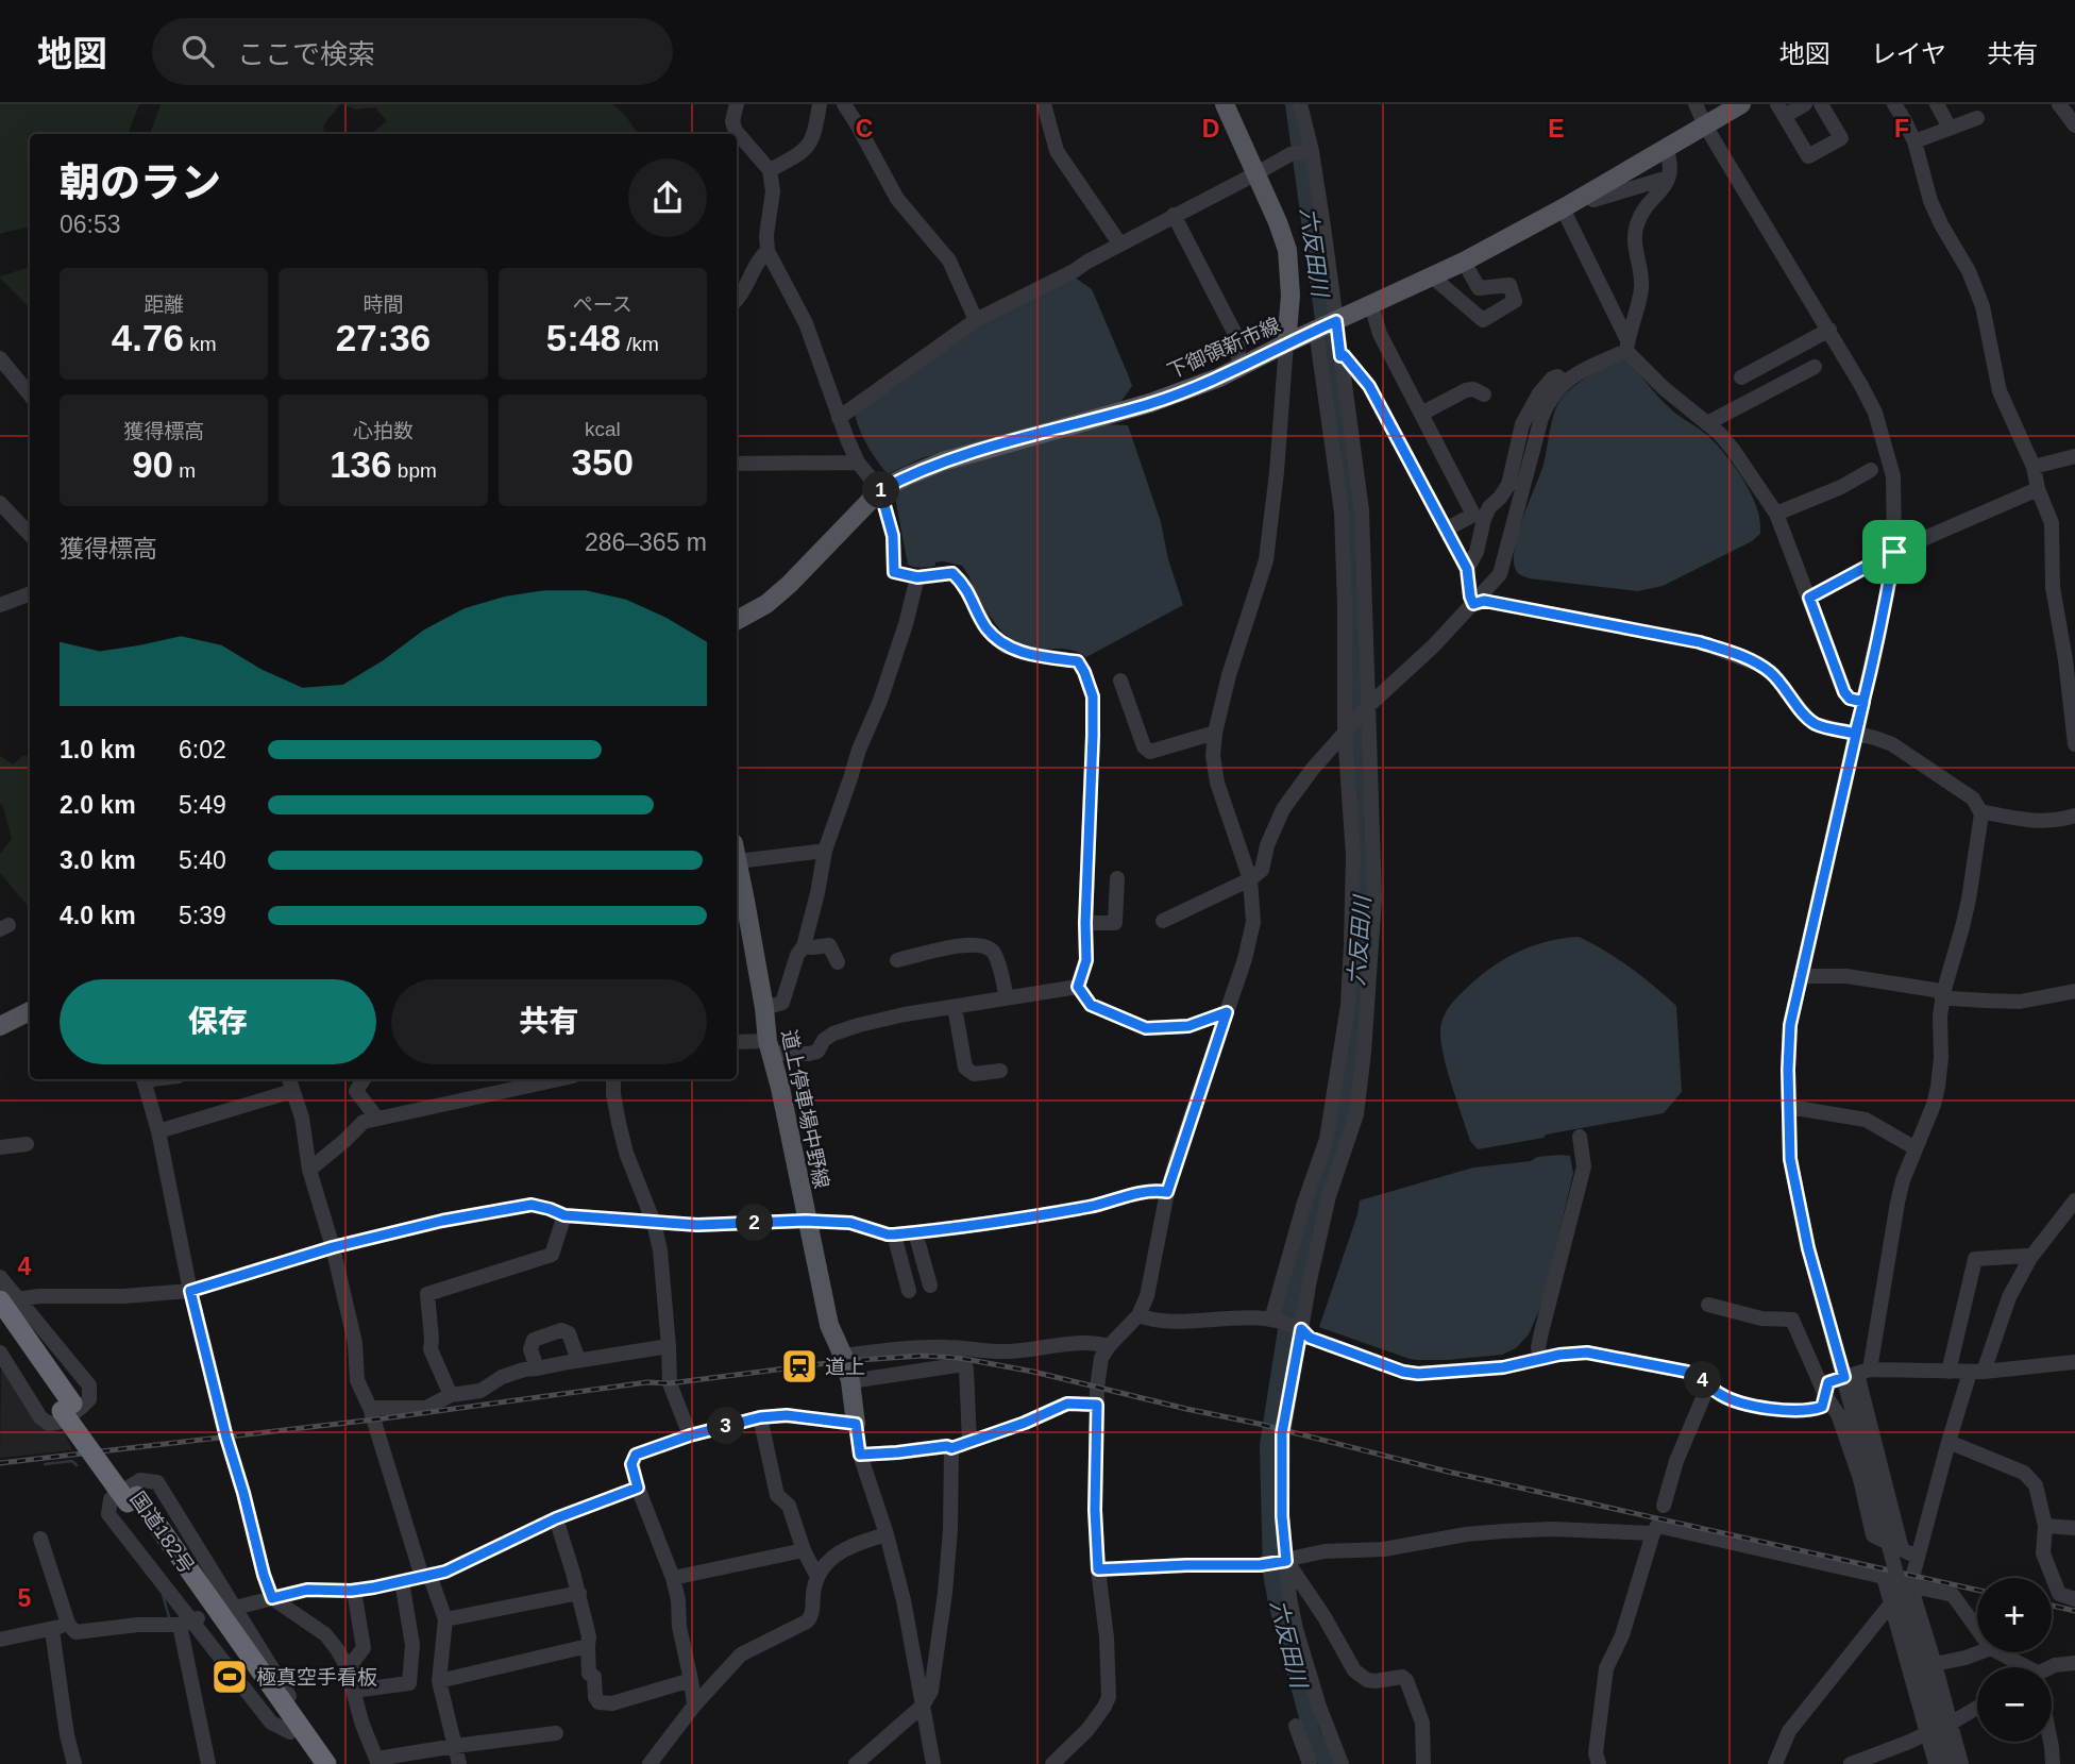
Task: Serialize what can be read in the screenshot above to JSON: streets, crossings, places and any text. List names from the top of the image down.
{
  "streets": {
    "highway": ["国道182号"],
    "main road": ["下御領新市線", "道上停車場中野線"]
  },
  "water": ["六反田川"],
  "places": {
    "station": ["道上"],
    "sports": ["極真空手看板"]
  },
  "page": {
    "header": "地図",
    "search": "ここで検索",
    "nav": ["地図", "レイヤ", "共有"],
    "heading": ["朝のラン", "06:53"],
    "stats": [
      ["距離", "4.76 km"],
      ["時間", "27:36"],
      ["ペース", "5:48 /km"],
      ["獲得標高", "90 m"],
      ["心拍数", "136 bpm"],
      ["kcal", "350"]
    ],
    "pins": [
      "1",
      "2",
      "4",
      "3"
    ],
    "chart": ["獲得標高", "286–365 m"],
    "list": [
      {
        "name": "1.0 km",
        "note": "6:02"
      },
      {
        "name": "2.0 km",
        "note": "5:49"
      },
      {
        "name": "3.0 km",
        "note": "5:40"
      },
      {
        "name": "4.0 km",
        "note": "5:39"
      }
    ],
    "buttons": ["保存", "共有"],
    "map_buttons": ["+", "−"]
  },
  "grid": {
    "columns": [
      "C",
      "D",
      "E",
      "F"
    ],
    "rows": ["4", "5"]
  }
}
